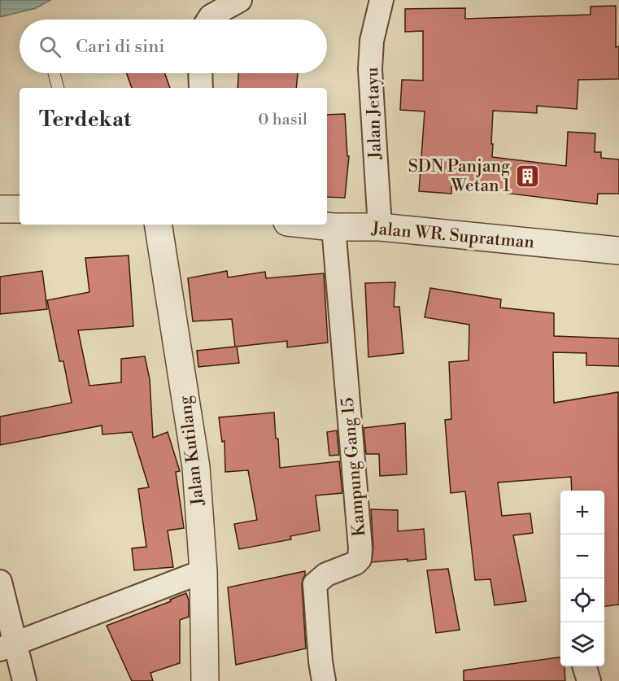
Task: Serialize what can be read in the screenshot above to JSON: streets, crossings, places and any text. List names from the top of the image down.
{
  "streets": {
    "street": [
      "Jalan Jetayu",
      "Jalan WR. Supratman",
      "Jalan Kutilang",
      "Kampung Gang 15"
    ]
  },
  "crossings": [
    ["Jalan Jetayu", "Jalan WR. Supratman"],
    ["Jalan WR. Supratman", "Kampung Gang 15"]
  ],
  "places": {
    "building": ["SDN Panjang Wetan 1"]
  },
  "page": {
    "search": "Cari di sini",
    "heading": ["Terdekat", "0 hasil"],
    "map_buttons": ["+", "−"]
  }
}
